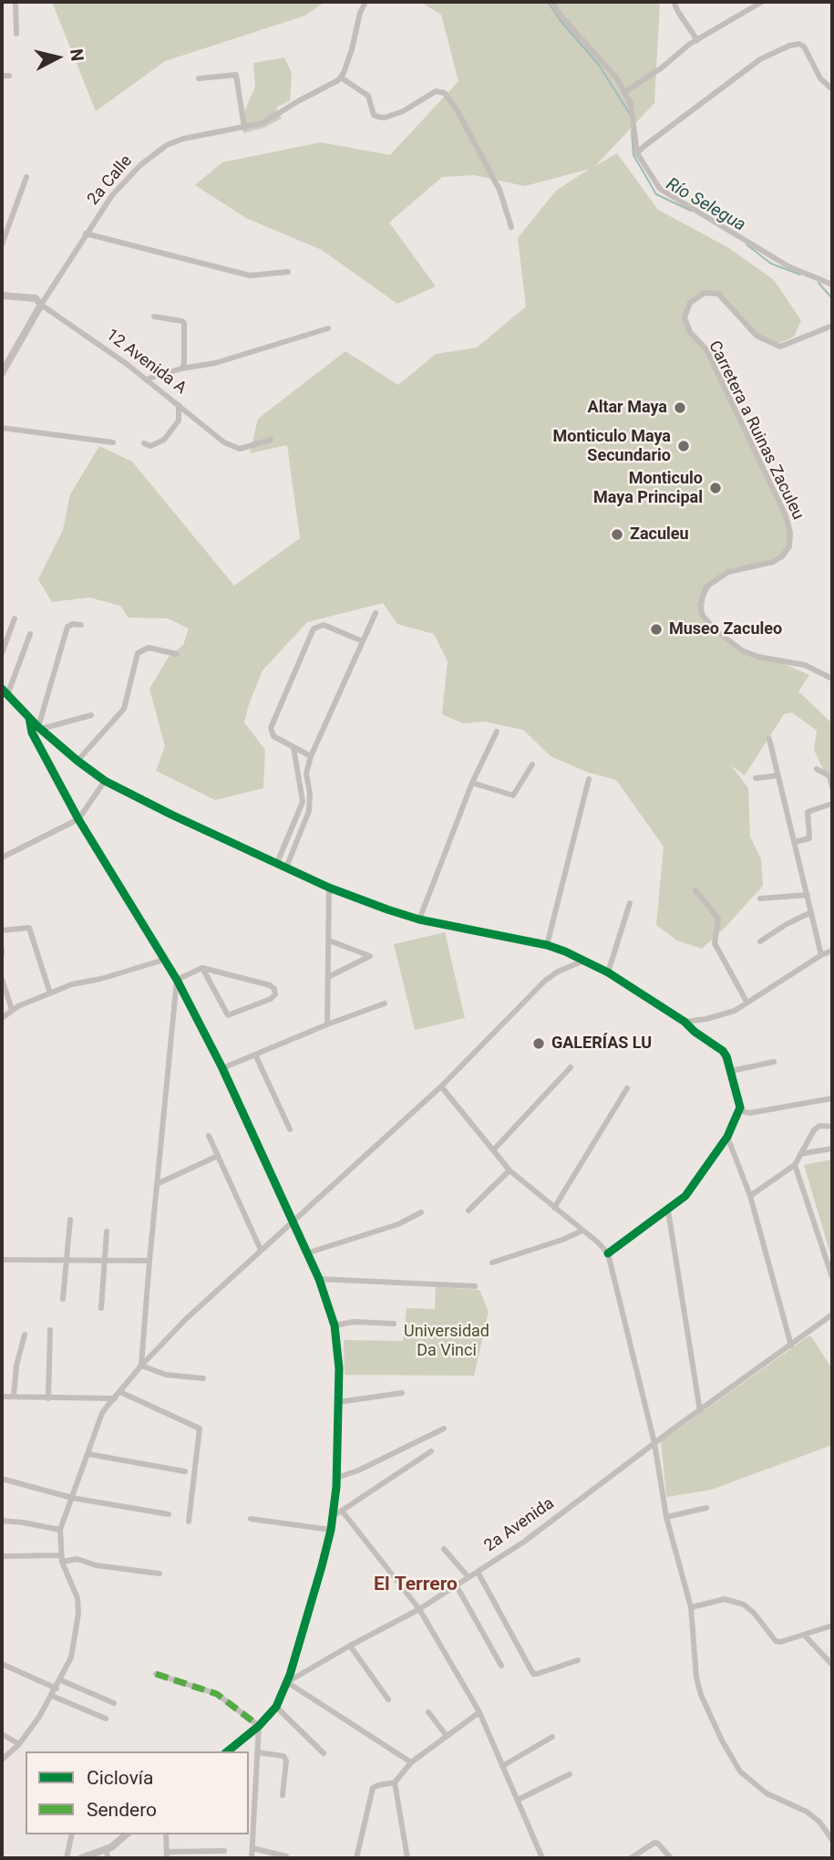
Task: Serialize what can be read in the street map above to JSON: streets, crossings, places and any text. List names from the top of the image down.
{
  "streets": {
    "street": [
      "2a Calle",
      "12 Avenida A",
      "Carretera a Ruinas Zaculeu",
      "2a Avenida"
    ]
  },
  "crossings": [
    ["2a Calle", "12 Avenida A"]
  ],
  "districts": ["El Terrero"],
  "water": ["Río Selegua"],
  "parks": ["Universidad Da Vinci"],
  "places": [
    "Altar Maya",
    "Monticulo Maya Secundario",
    "Monticulo Maya Principal",
    "Zaculeu",
    "Museo Zaculeo",
    "GALERÍAS LU"
  ],
  "legend": ["Ciclovía", "Sendero"],
  "north": "right"
}
